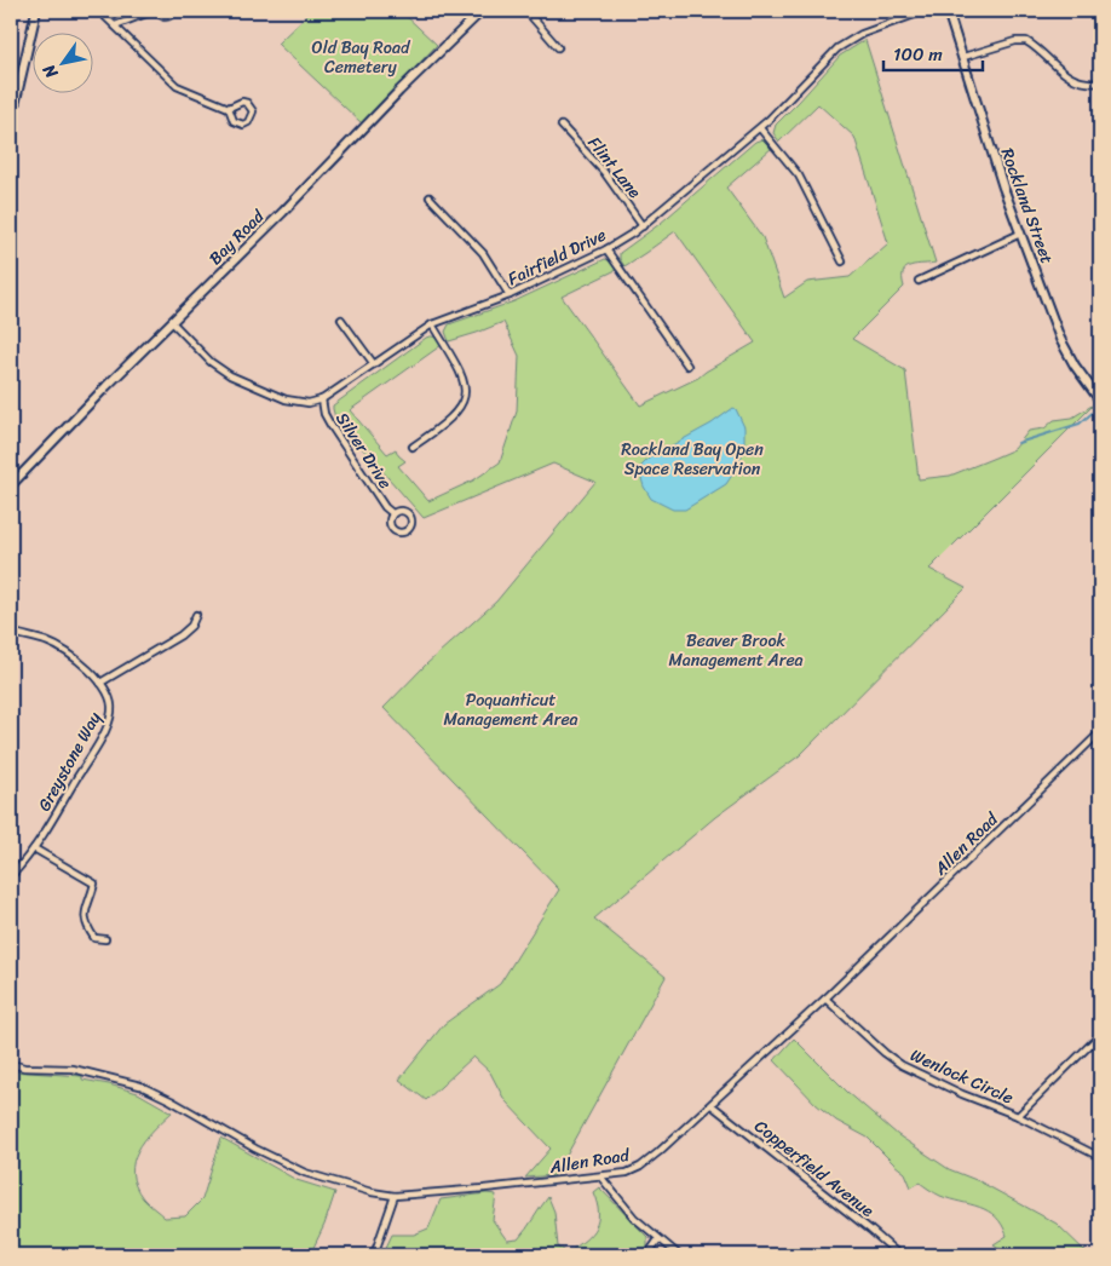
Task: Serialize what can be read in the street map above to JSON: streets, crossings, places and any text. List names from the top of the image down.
{
  "streets": {
    "main road": ["Rockland Street", "Bay Road"],
    "street": [
      "Flint Lane",
      "Fairfield Drive",
      "Silver Drive",
      "Greystone Way",
      "Allen Road",
      "Wenlock Circle",
      "Copperfield Avenue"
    ]
  },
  "crossings": [
    ["Flint Lane", "Fairfield Drive"],
    ["Fairfield Drive", "Silver Drive"],
    ["Allen Road", "Wenlock Circle"],
    ["Allen Road", "Copperfield Avenue"]
  ],
  "parks": [
    "Old Bay Road Cemetery",
    "Rockland Bay Open Space Reservation",
    "Beaver Brook Management Area",
    "Poquanticut Management Area"
  ],
  "scale_bar": "100 m",
  "north": "bottom left"
}
